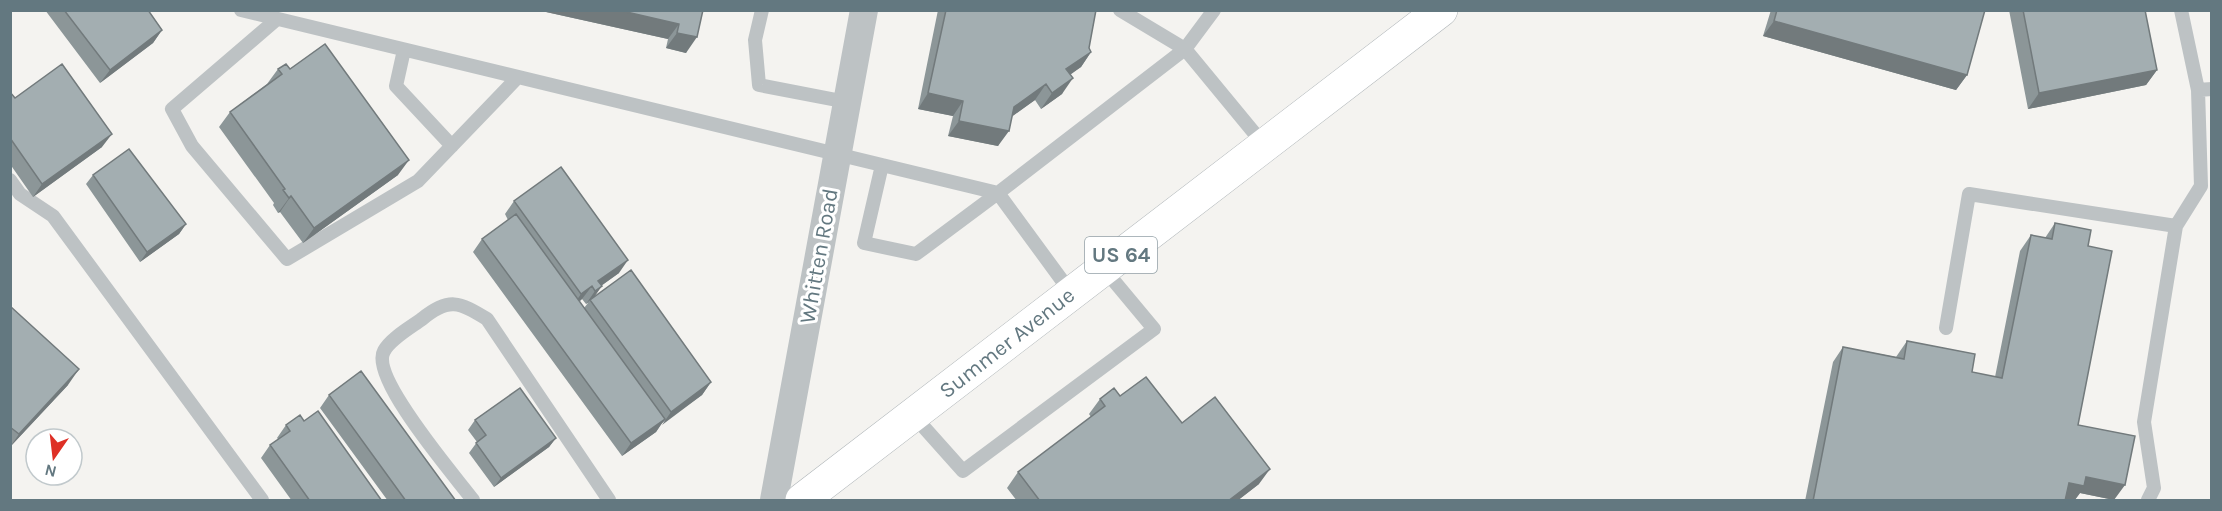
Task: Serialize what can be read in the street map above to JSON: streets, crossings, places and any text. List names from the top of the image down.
{
  "streets": {
    "main road": ["US 64", "Summer Avenue"],
    "street": ["Whitten Road"]
  },
  "north": "bottom"
}
